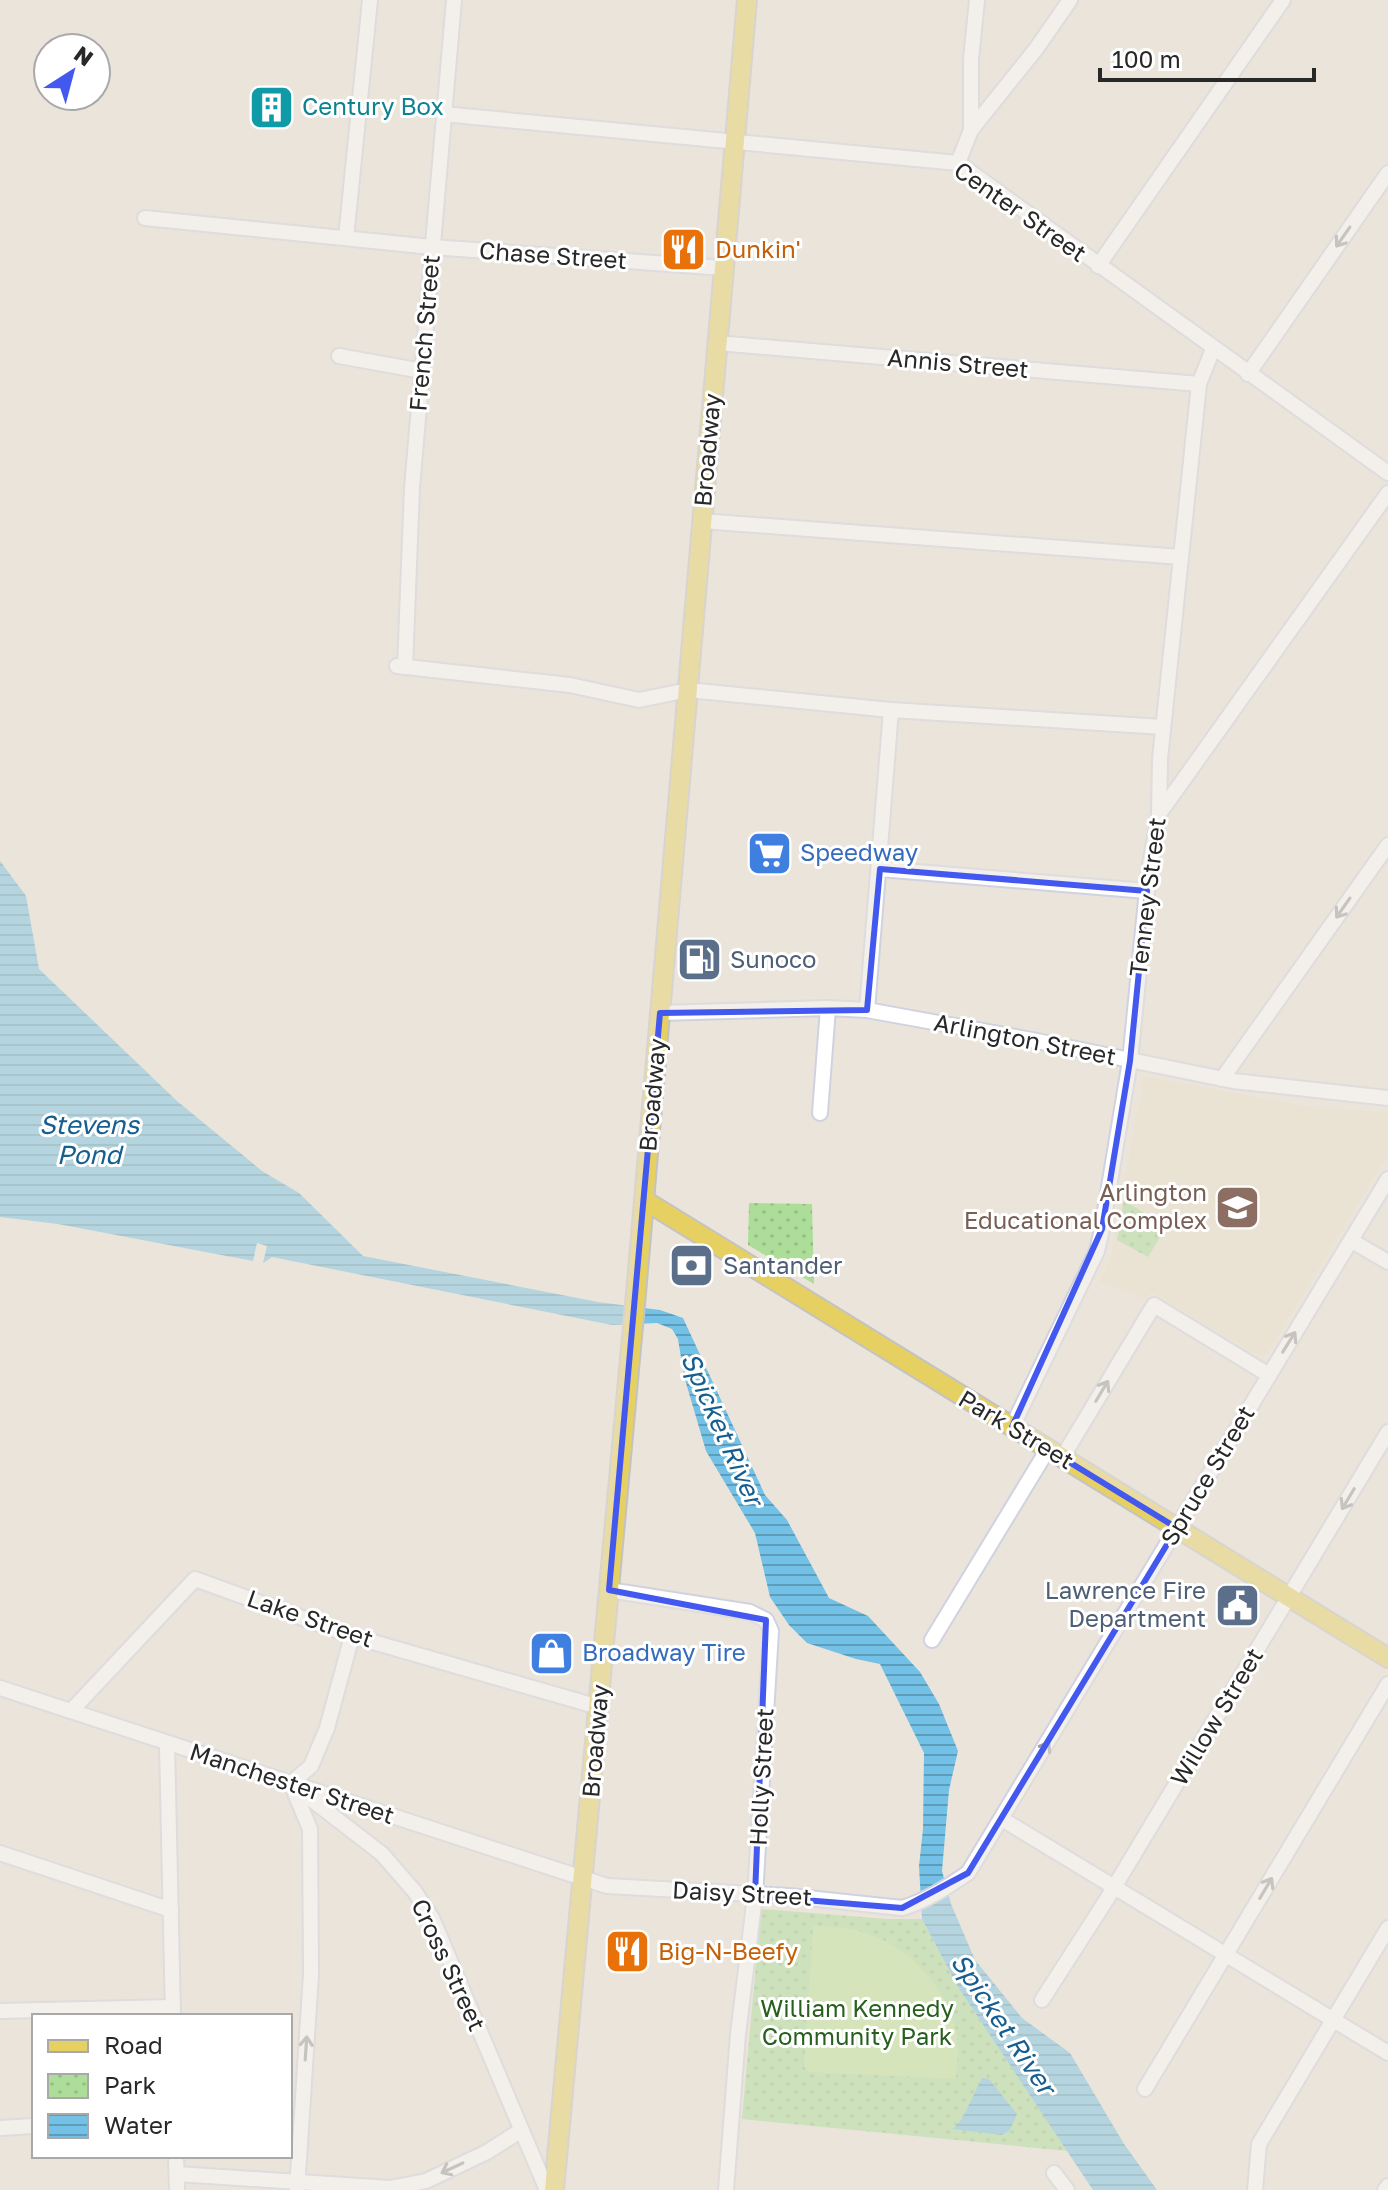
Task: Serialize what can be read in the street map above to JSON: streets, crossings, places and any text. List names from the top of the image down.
{
  "streets": {
    "main road": ["Broadway", "Park Street"],
    "street": [
      "Center Street",
      "Chase Street",
      "French Street",
      "Annis Street",
      "Tenney Street",
      "Arlington Street",
      "Spruce Street",
      "Lake Street",
      "Willow Street",
      "Holly Street",
      "Manchester Street",
      "Daisy Street",
      "Cross Street"
    ]
  },
  "crossings": [
    ["Center Street", "French Street"],
    ["Center Street", "Broadway"],
    ["Center Street", "Tenney Street"],
    ["Chase Street", "French Street"],
    ["Chase Street", "Broadway"],
    ["French Street", "Broadway"],
    ["Annis Street", "Broadway"],
    ["Annis Street", "Tenney Street"],
    ["Broadway", "Arlington Street"],
    ["Broadway", "Park Street"],
    ["Broadway", "Lake Street"],
    ["Broadway", "Holly Street"],
    ["Broadway", "Manchester Street"],
    ["Broadway", "Daisy Street"],
    ["Tenney Street", "Arlington Street"],
    ["Tenney Street", "Park Street"],
    ["Park Street", "Spruce Street"],
    ["Park Street", "Willow Street"],
    ["Spruce Street", "Daisy Street"],
    ["Lake Street", "Manchester Street"],
    ["Holly Street", "Daisy Street"],
    ["Manchester Street", "Daisy Street"],
    ["Manchester Street", "Cross Street"]
  ],
  "one_way": ["Spruce Street"],
  "water": ["Stevens Pond", "Spicket River"],
  "parks": ["William Kennedy Community Park"],
  "places": {
    "building": ["Century Box"],
    "restaurant": ["Dunkin'", "Big-N-Beefy"],
    "supermarket": ["Speedway"],
    "fuel station": ["Sunoco"],
    "school or university": ["Arlington Educational Complex"],
    "bank": ["Santander"],
    "public building": ["Lawrence Fire Department"],
    "shop": ["Broadway Tire"]
  },
  "legend": ["Road", "Park", "Water"],
  "scale_bar": "100 m",
  "north": "top right"
}
